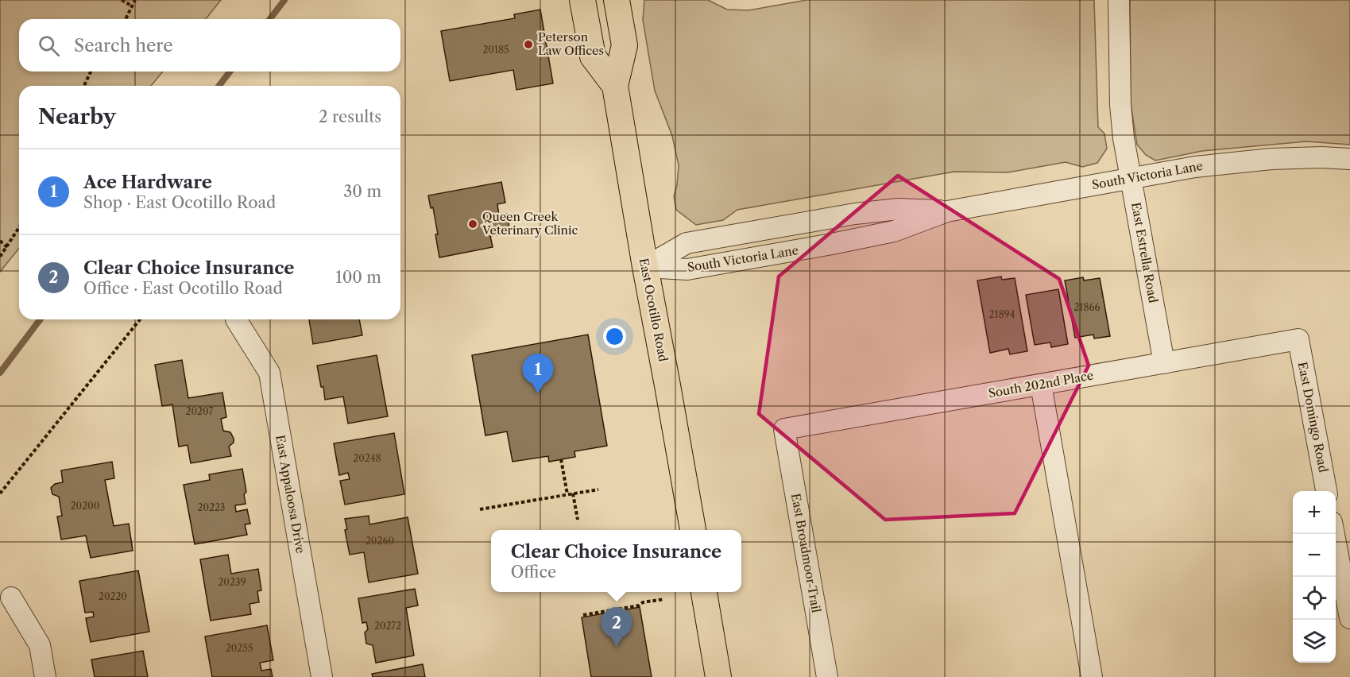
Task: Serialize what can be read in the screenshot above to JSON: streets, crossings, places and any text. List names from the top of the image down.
{
  "streets": {
    "main road": ["East Ocotillo Road"],
    "street": [
      "South Victoria Lane",
      "East Estrella Road",
      "South 202nd Place",
      "East Domingo Road",
      "East Appaloosa Drive",
      "East Broadmoor Trail"
    ]
  },
  "crossings": [
    ["South Victoria Lane", "East Estrella Road"],
    ["South Victoria Lane", "East Ocotillo Road"],
    ["East Estrella Road", "South 202nd Place"],
    ["South 202nd Place", "East Domingo Road"],
    ["South 202nd Place", "East Broadmoor Trail"]
  ],
  "places": ["Peterson Law Offices", "Queen Creek Veterinary Clinic"],
  "house_numbers": [
    "20185",
    "21866",
    "21894",
    "20207",
    "20248",
    "20200",
    "20223",
    "20260",
    "20239",
    "20220",
    "20272",
    "20255"
  ],
  "page": {
    "search": "Search here",
    "heading": ["Nearby", "2 results"],
    "list": [
      {
        "mark": "1",
        "name": "Ace Hardware",
        "note": "Shop · East Ocotillo Road",
        "value": "30 m"
      },
      {
        "mark": "2",
        "name": "Clear Choice Insurance",
        "note": "Office · East Ocotillo Road",
        "value": "100 m"
      }
    ],
    "pins": ["1", "2"],
    "map_buttons": ["+", "−"],
    "popup": ["Clear Choice Insurance", "Office"]
  }
}
